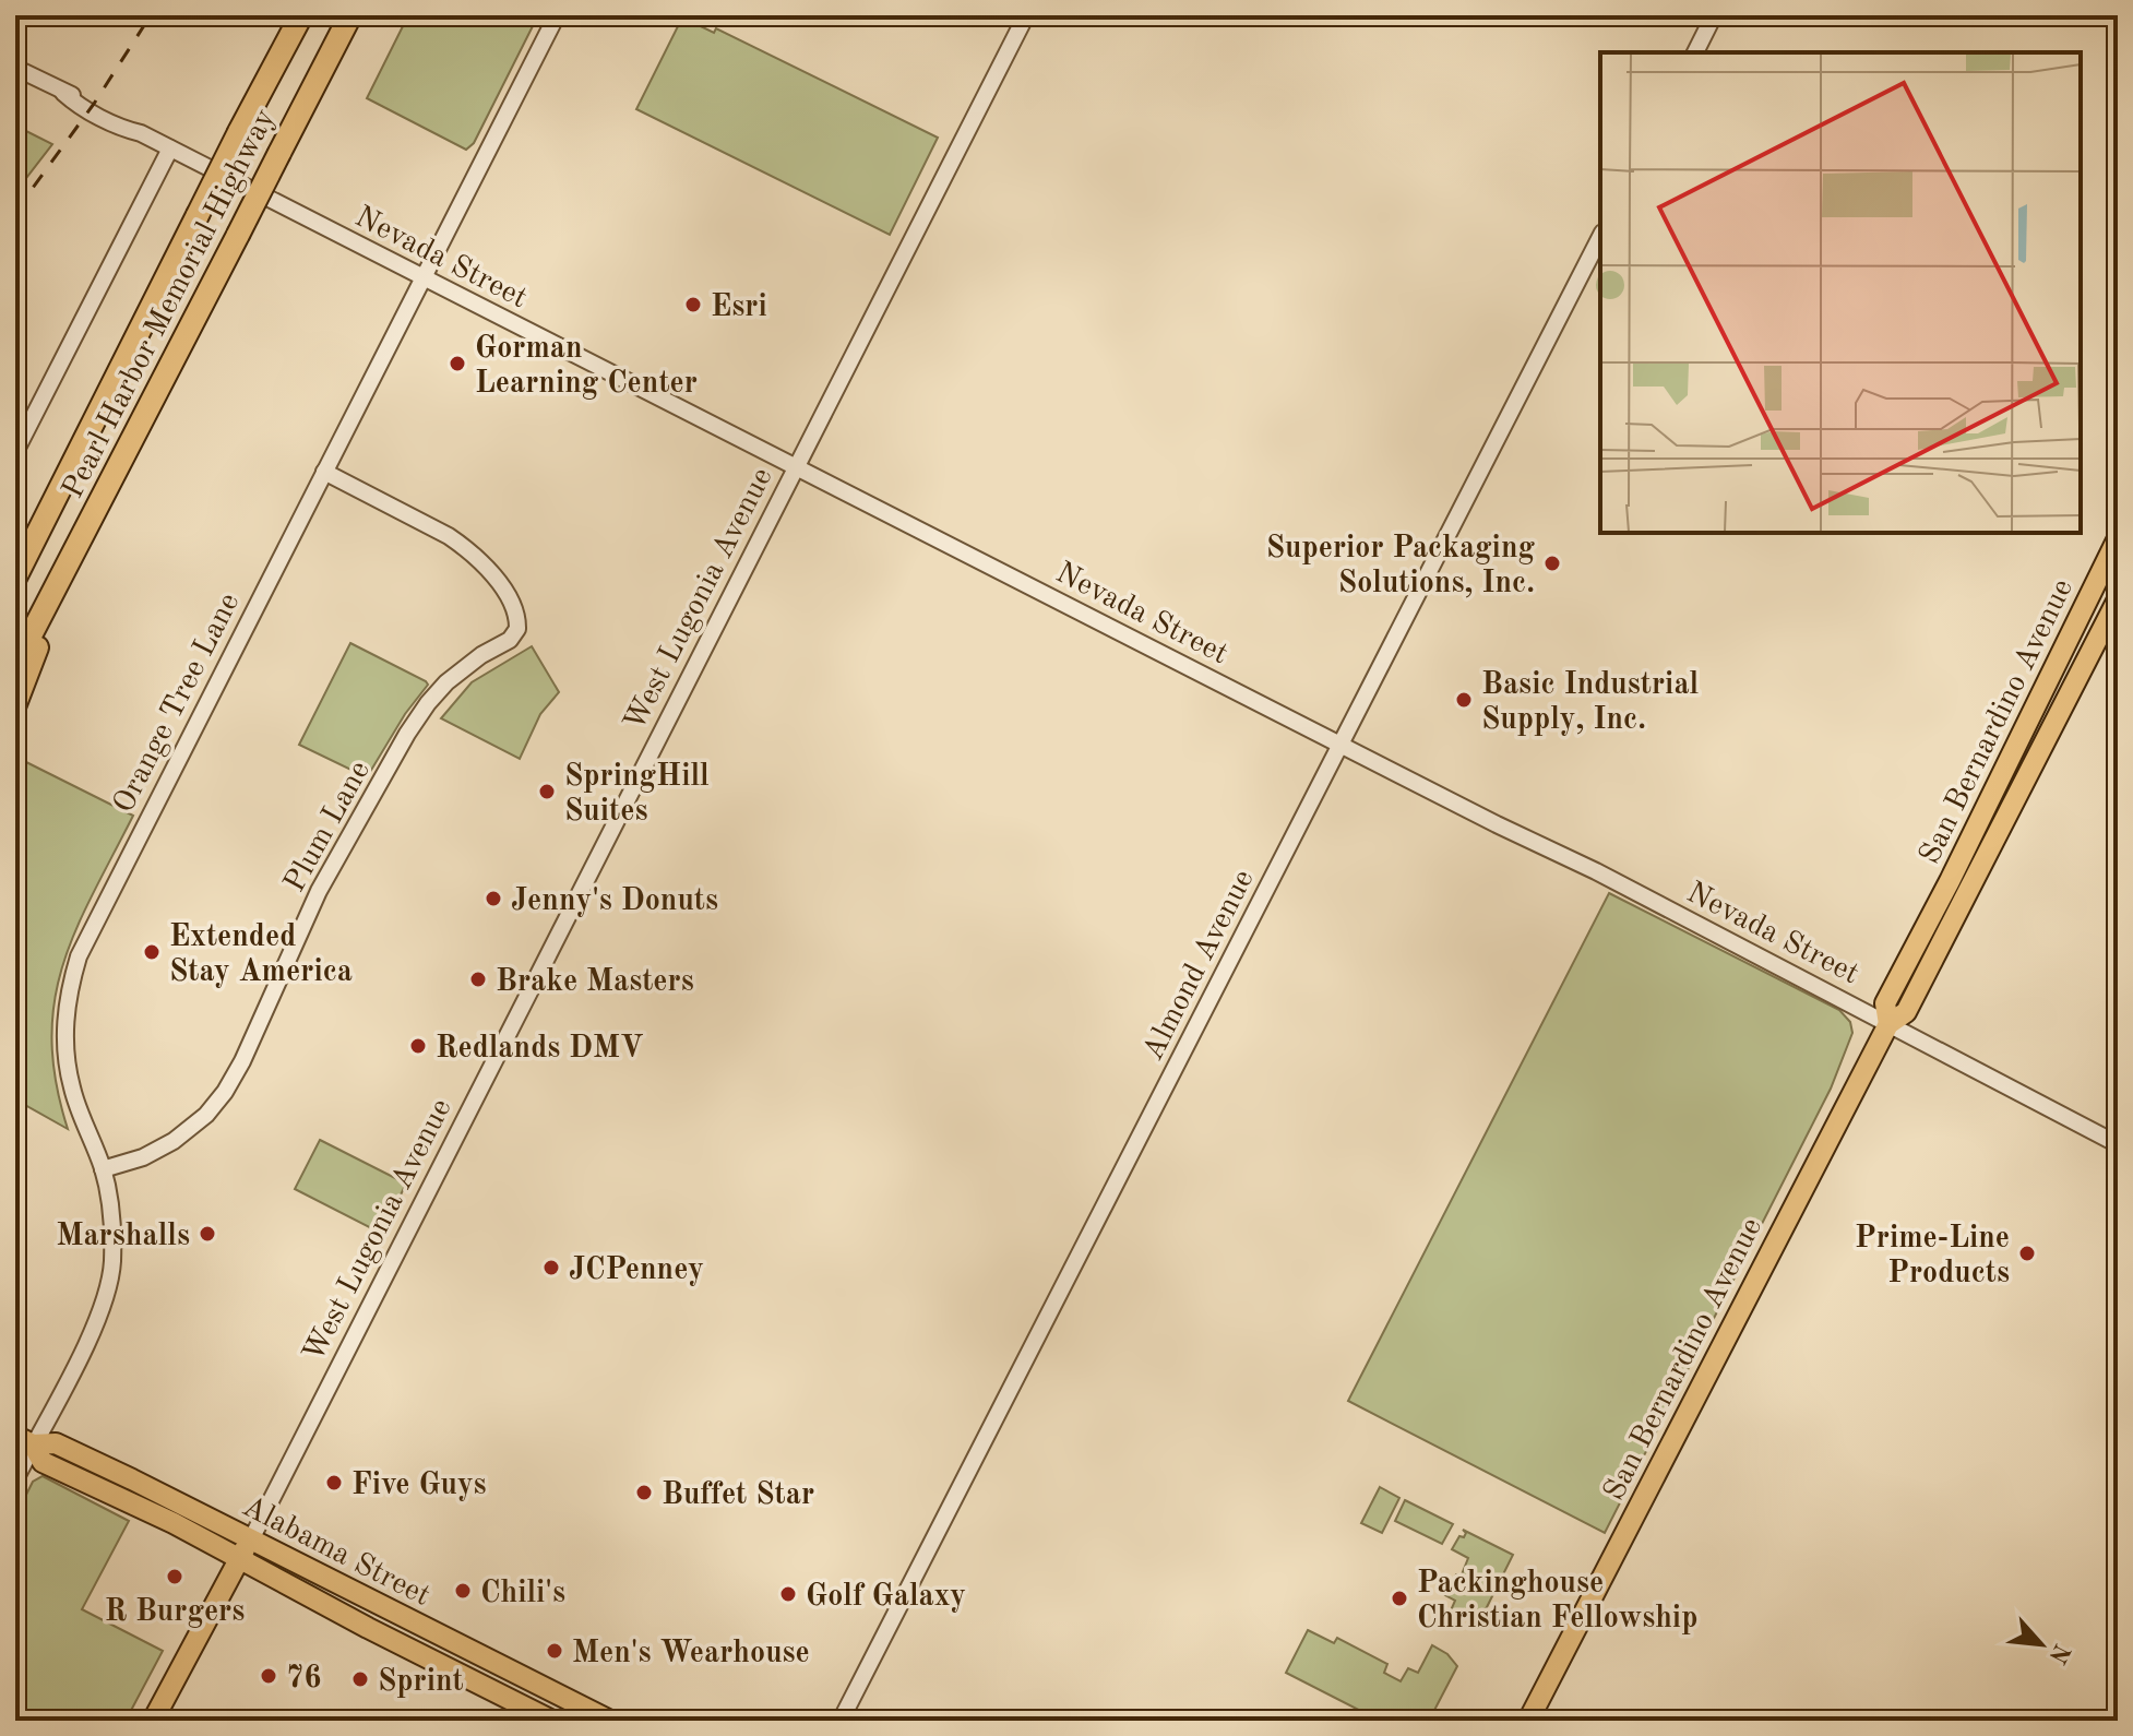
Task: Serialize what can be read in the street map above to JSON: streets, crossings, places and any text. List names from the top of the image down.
{
  "streets": {
    "highway": ["Pearl Harbor Memorial Highway"],
    "main road": ["West Lugonia Avenue", "San Bernardino Avenue", "Alabama Street"],
    "street": [
      "Nevada Street",
      "Orange Tree Lane",
      "Plum Lane",
      "Almond Avenue"
    ]
  },
  "crossings": [
    ["Nevada Street", "West Lugonia Avenue"],
    ["Nevada Street", "Orange Tree Lane"],
    ["Nevada Street", "San Bernardino Avenue"],
    ["Nevada Street", "Almond Avenue"],
    ["West Lugonia Avenue", "Alabama Street"],
    ["Orange Tree Lane", "Plum Lane"],
    ["Orange Tree Lane", "Alabama Street"]
  ],
  "places": [
    "Esri",
    "Gorman Learning Center",
    "Superior Packaging Solutions, Inc.",
    "Basic Industrial Supply, Inc.",
    "SpringHill Suites",
    "Jenny's Donuts",
    "Extended Stay America",
    "Brake Masters",
    "Redlands DMV",
    "Marshalls",
    "Prime-Line Products",
    "JCPenney",
    "Five Guys",
    "Buffet Star",
    "R Burgers",
    "Chili's",
    "Golf Galaxy",
    "Packinghouse Christian Fellowship",
    "Men's Wearhouse",
    "76",
    "Sprint"
  ],
  "north": "bottom right"
}
